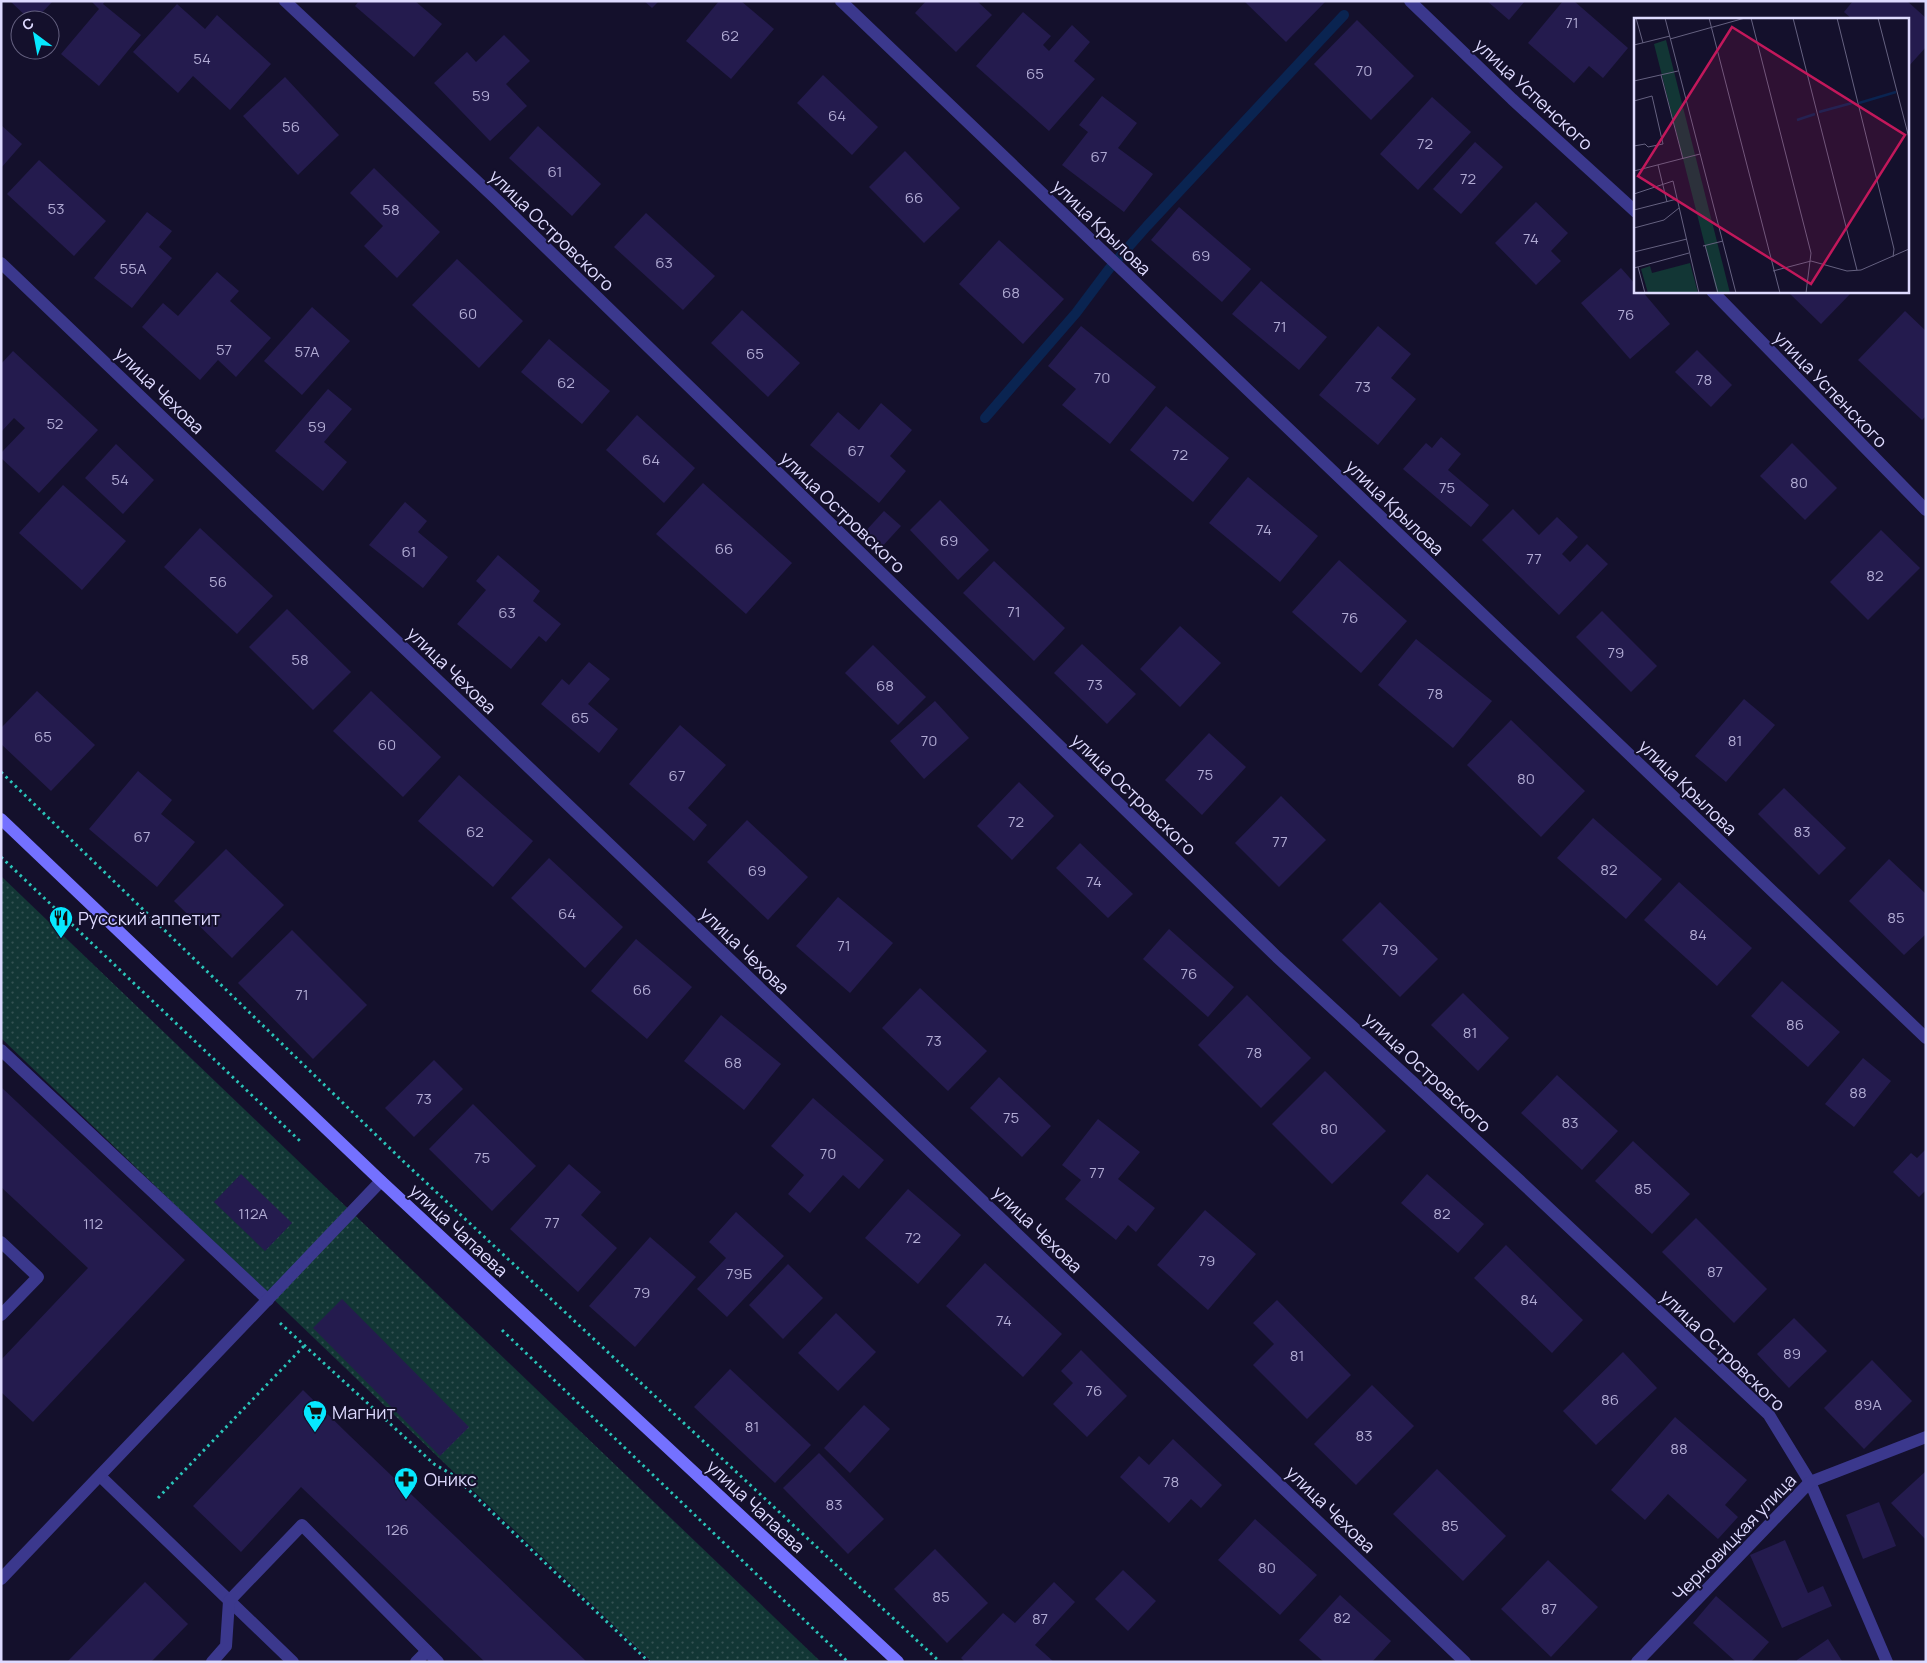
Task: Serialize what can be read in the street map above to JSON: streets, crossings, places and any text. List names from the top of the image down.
{
  "streets": {
    "street": [
      "улица Успенского",
      "улица Крылова",
      "улица Островского",
      "улица Чехова",
      "улица Чапаева",
      "Черновицкая улица"
    ]
  },
  "crossings": [
    ["улица Островского", "Черновицкая улица"]
  ],
  "places": {
    "restaurant": ["Русский аппетит"],
    "supermarket": ["Магнит"],
    "pharmacy": ["Оникс"]
  },
  "house_numbers": [
    "71",
    "62",
    "54",
    "70",
    "65",
    "59",
    "64",
    "56",
    "72",
    "67",
    "61",
    "72",
    "66",
    "53",
    "58",
    "74",
    "69",
    "63",
    "55А",
    "68",
    "60",
    "76",
    "71",
    "57",
    "57А",
    "65",
    "70",
    "78",
    "62",
    "73",
    "52",
    "59",
    "67",
    "72",
    "64",
    "54",
    "80",
    "75",
    "74",
    "69",
    "66",
    "61",
    "77",
    "82",
    "56",
    "71",
    "63",
    "76",
    "79",
    "58",
    "73",
    "68",
    "78",
    "65",
    "65",
    "70",
    "81",
    "60",
    "75",
    "67",
    "80",
    "72",
    "62",
    "83",
    "67",
    "77",
    "82",
    "69",
    "74",
    "64",
    "85",
    "84",
    "71",
    "79",
    "76",
    "66",
    "71",
    "86",
    "81",
    "73",
    "78",
    "68",
    "88",
    "73",
    "75",
    "83",
    "80",
    "70",
    "75",
    "77",
    "85",
    "112А",
    "82",
    "77",
    "112",
    "72",
    "79",
    "87",
    "79Б",
    "79",
    "84",
    "74",
    "89",
    "81",
    "76",
    "86",
    "89А",
    "81",
    "83",
    "88",
    "78",
    "83",
    "85",
    "126",
    "80",
    "85",
    "87",
    "82",
    "87"
  ],
  "north": "top left"
}
